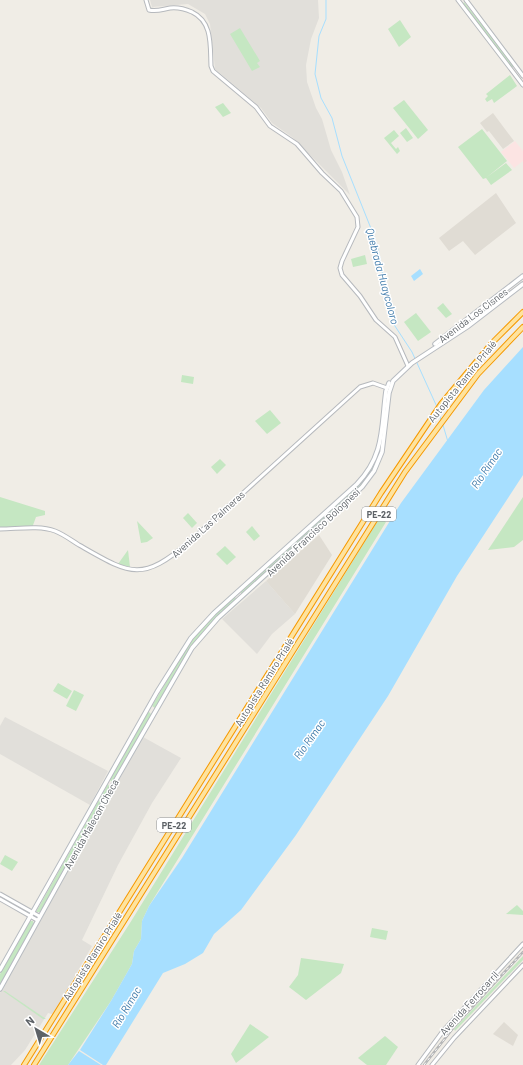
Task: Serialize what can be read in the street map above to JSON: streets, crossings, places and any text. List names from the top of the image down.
{
  "streets": {
    "highway": ["Autopista Ramiro Prialé", "PE-22"],
    "main road": ["Avenida Los Cisnes", "Avenida Francisco Bolognesi", "Avenida Malecon Checa"],
    "street": ["Avenida Las Palmeras", "Avenida Ferrocarril"]
  },
  "crossings": [
    ["Avenida Las Palmeras", "Avenida Francisco Bolognesi"],
    ["Avenida Francisco Bolognesi", "Avenida Malecon Checa"]
  ],
  "water": ["Quebrada Huaycoloro", "Río Rímac"],
  "north": "top left"
}
